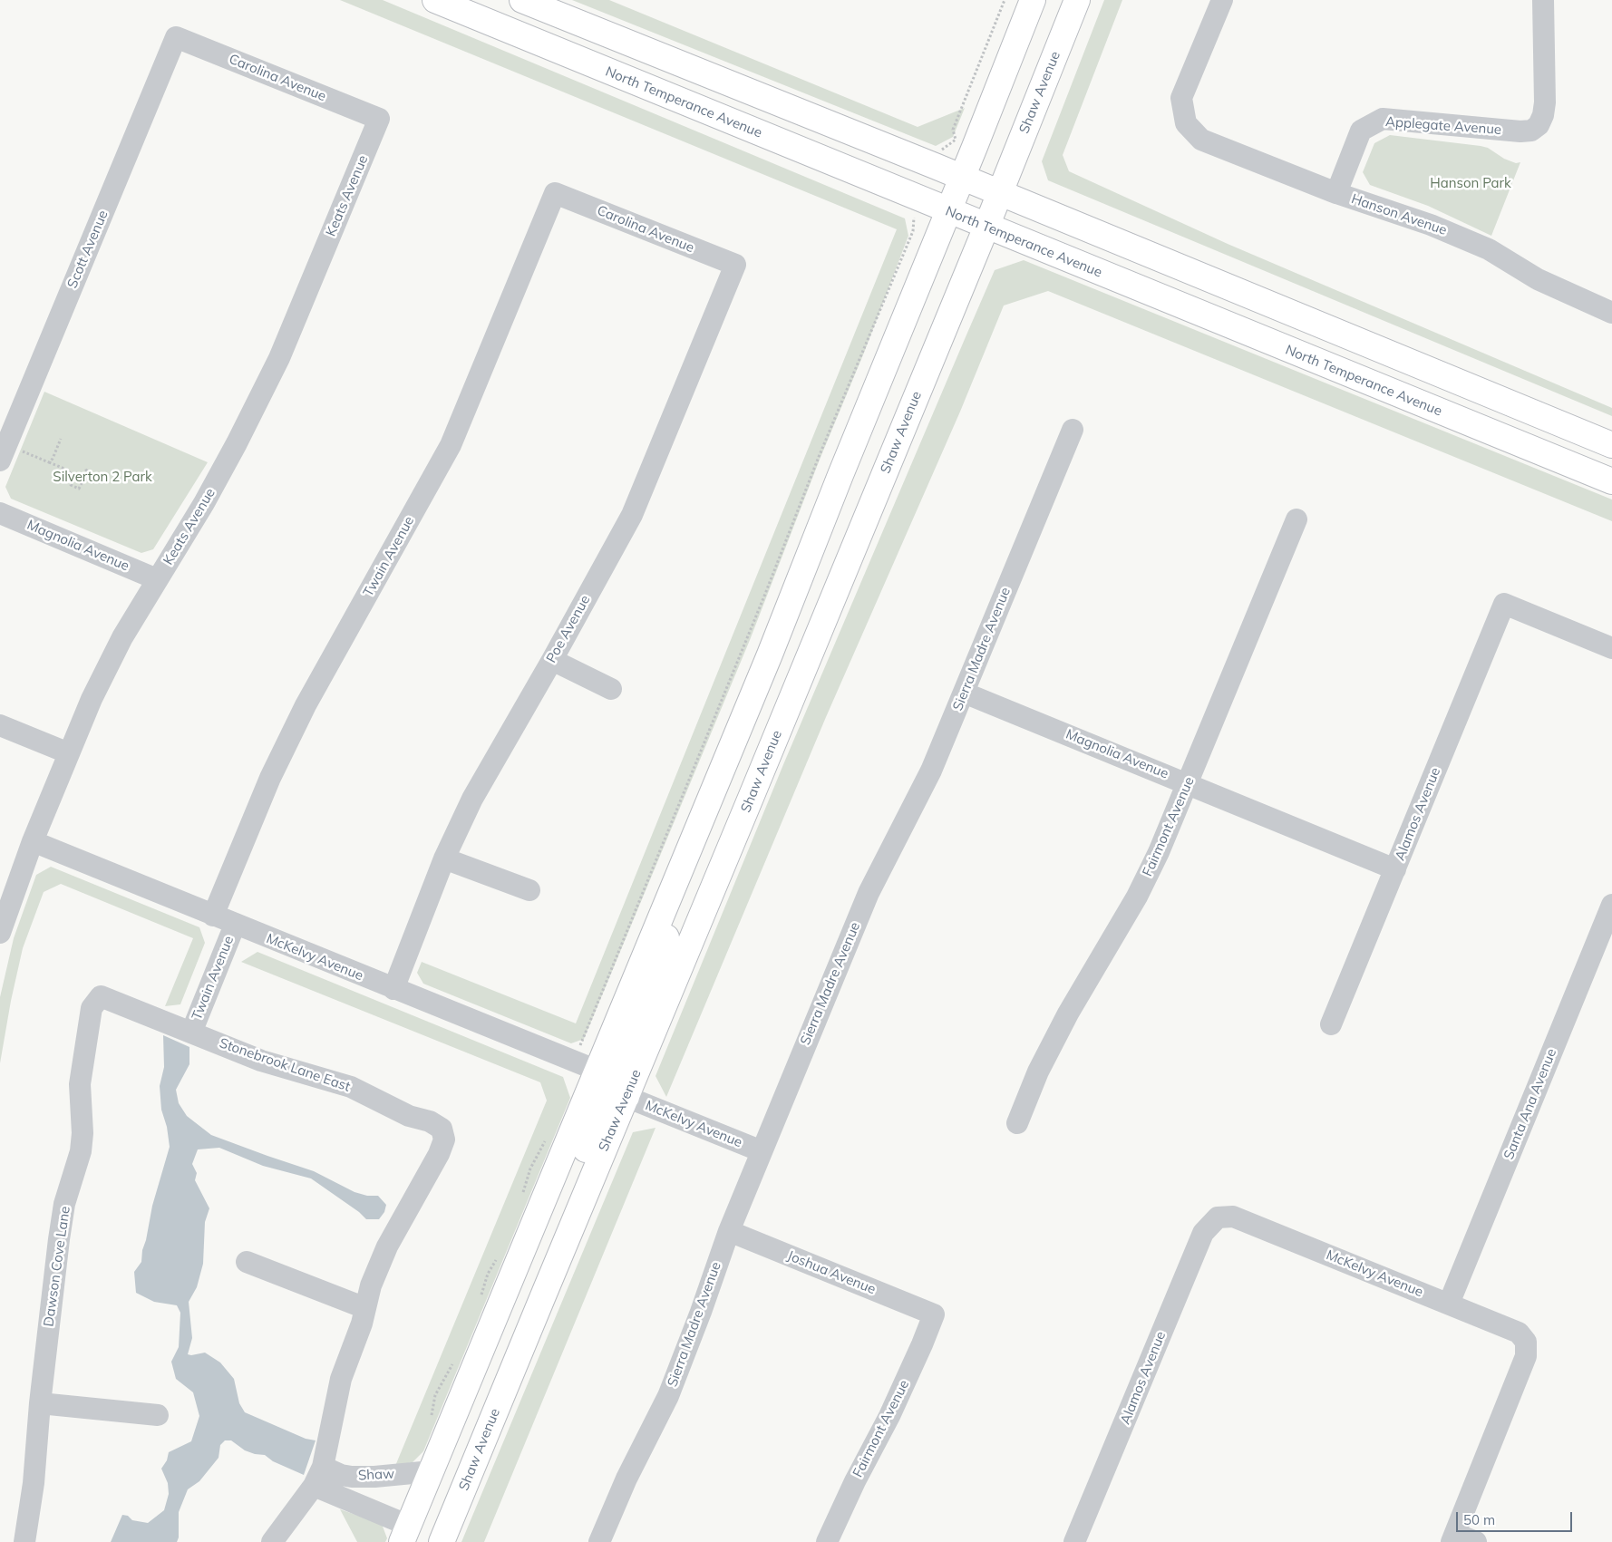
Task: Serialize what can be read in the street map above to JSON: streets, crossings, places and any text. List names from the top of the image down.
{
  "streets": {
    "main road": ["Shaw Avenue", "North Temperance Avenue"],
    "street": [
      "Carolina Avenue",
      "Applegate Avenue",
      "Keats Avenue",
      "Hanson Avenue",
      "Scott Avenue",
      "Magnolia Avenue",
      "Twain Avenue",
      "Poe Avenue",
      "Sierra Madre Avenue",
      "Alamos Avenue",
      "Fairmont Avenue",
      "McKelvy Avenue",
      "Stonebrook Lane East",
      "Santa Ana Avenue",
      "Dawson Cove Lane",
      "Joshua Avenue",
      "Shaw"
    ]
  },
  "crossings": [
    ["Carolina Avenue", "Keats Avenue"],
    ["Carolina Avenue", "Scott Avenue"],
    ["Carolina Avenue", "Twain Avenue"],
    ["Carolina Avenue", "Poe Avenue"],
    ["Shaw Avenue", "North Temperance Avenue"],
    ["Shaw Avenue", "McKelvy Avenue"],
    ["Applegate Avenue", "Hanson Avenue"],
    ["Keats Avenue", "Magnolia Avenue"],
    ["Keats Avenue", "McKelvy Avenue"],
    ["Magnolia Avenue", "Sierra Madre Avenue"],
    ["Magnolia Avenue", "Alamos Avenue"],
    ["Magnolia Avenue", "Fairmont Avenue"],
    ["Twain Avenue", "McKelvy Avenue"],
    ["Twain Avenue", "Stonebrook Lane East"],
    ["Poe Avenue", "McKelvy Avenue"],
    ["Sierra Madre Avenue", "McKelvy Avenue"],
    ["Sierra Madre Avenue", "Joshua Avenue"],
    ["Alamos Avenue", "McKelvy Avenue"],
    ["Fairmont Avenue", "Joshua Avenue"],
    ["McKelvy Avenue", "Santa Ana Avenue"],
    ["Stonebrook Lane East", "Dawson Cove Lane"]
  ],
  "parks": ["Hanson Park", "Silverton 2 Park"],
  "scale_bar": "50 m"
}
